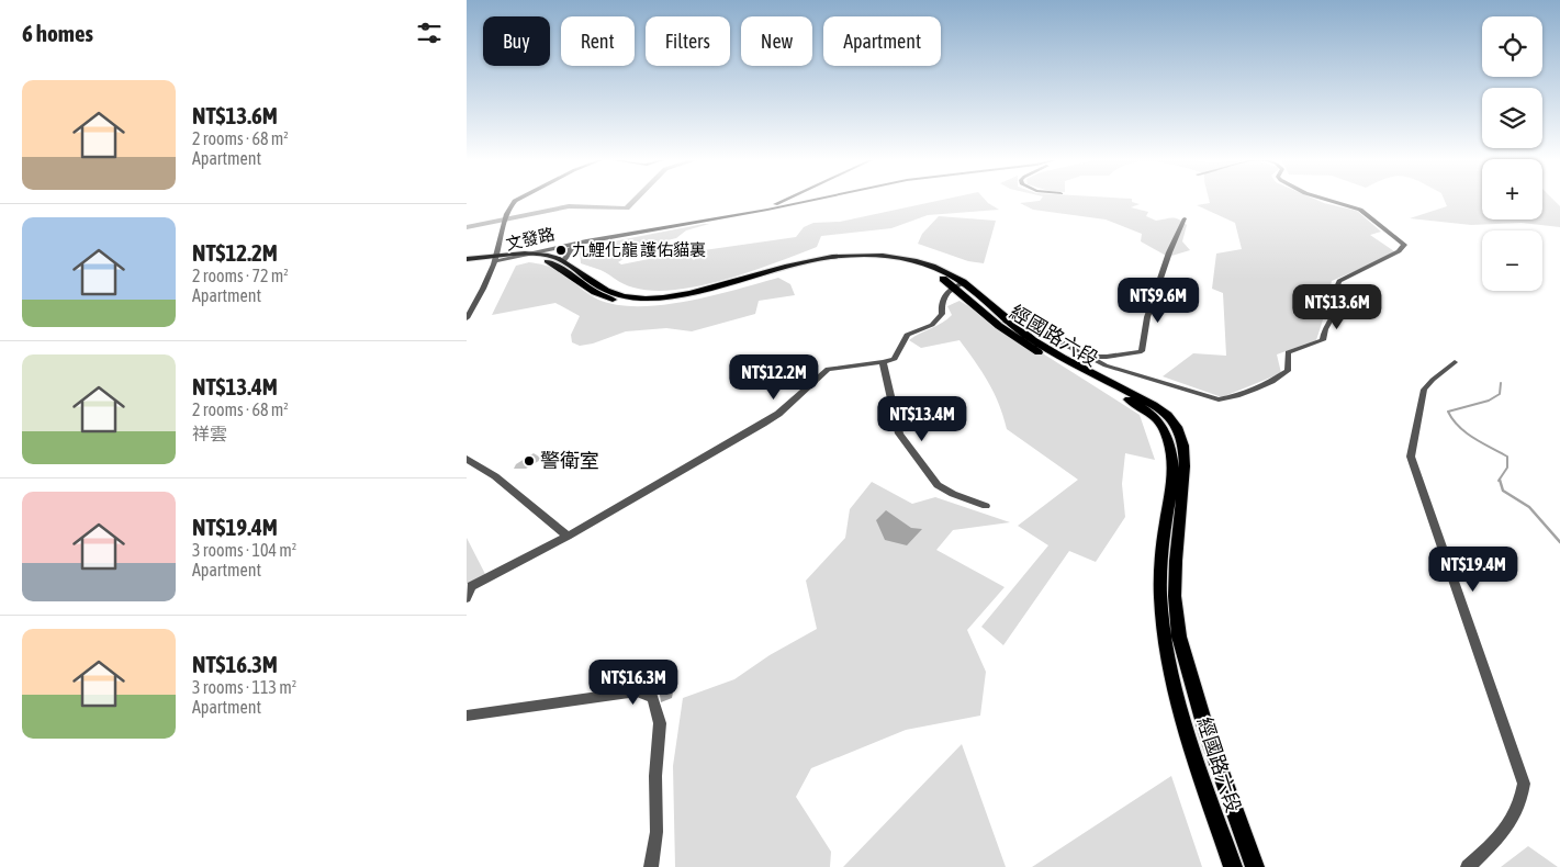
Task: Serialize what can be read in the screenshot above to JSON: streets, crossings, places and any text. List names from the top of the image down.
{
  "streets": {
    "main road": ["經國路六段"],
    "street": ["文發路"]
  },
  "crossings": [
    ["文發路", "經國路六段"]
  ],
  "places": ["九鯉化龍 護佑貓裏", "警衛室"],
  "page": {
    "heading": "6 homes",
    "map_buttons": ["+", "−"],
    "chip": [
      "Buy",
      "Rent",
      "Filters",
      "New",
      "Apartment"
    ],
    "list": [
      {
        "name": "NT$13.6M",
        "note": "2 rooms · 68 m² · Apartment"
      },
      {
        "name": "NT$12.2M",
        "note": "2 rooms · 72 m² · Apartment"
      },
      {
        "name": "NT$13.4M",
        "note": "2 rooms · 68 m² · 祥雲"
      },
      {
        "name": "NT$19.4M",
        "note": "3 rooms · 104 m² · Apartment"
      },
      {
        "name": "NT$16.3M",
        "note": "3 rooms · 113 m² · Apartment"
      }
    ],
    "price": [
      "NT$9.6M",
      "NT$13.6M",
      "NT$12.2M",
      "NT$13.4M",
      "NT$19.4M",
      "NT$16.3M"
    ]
  }
}
